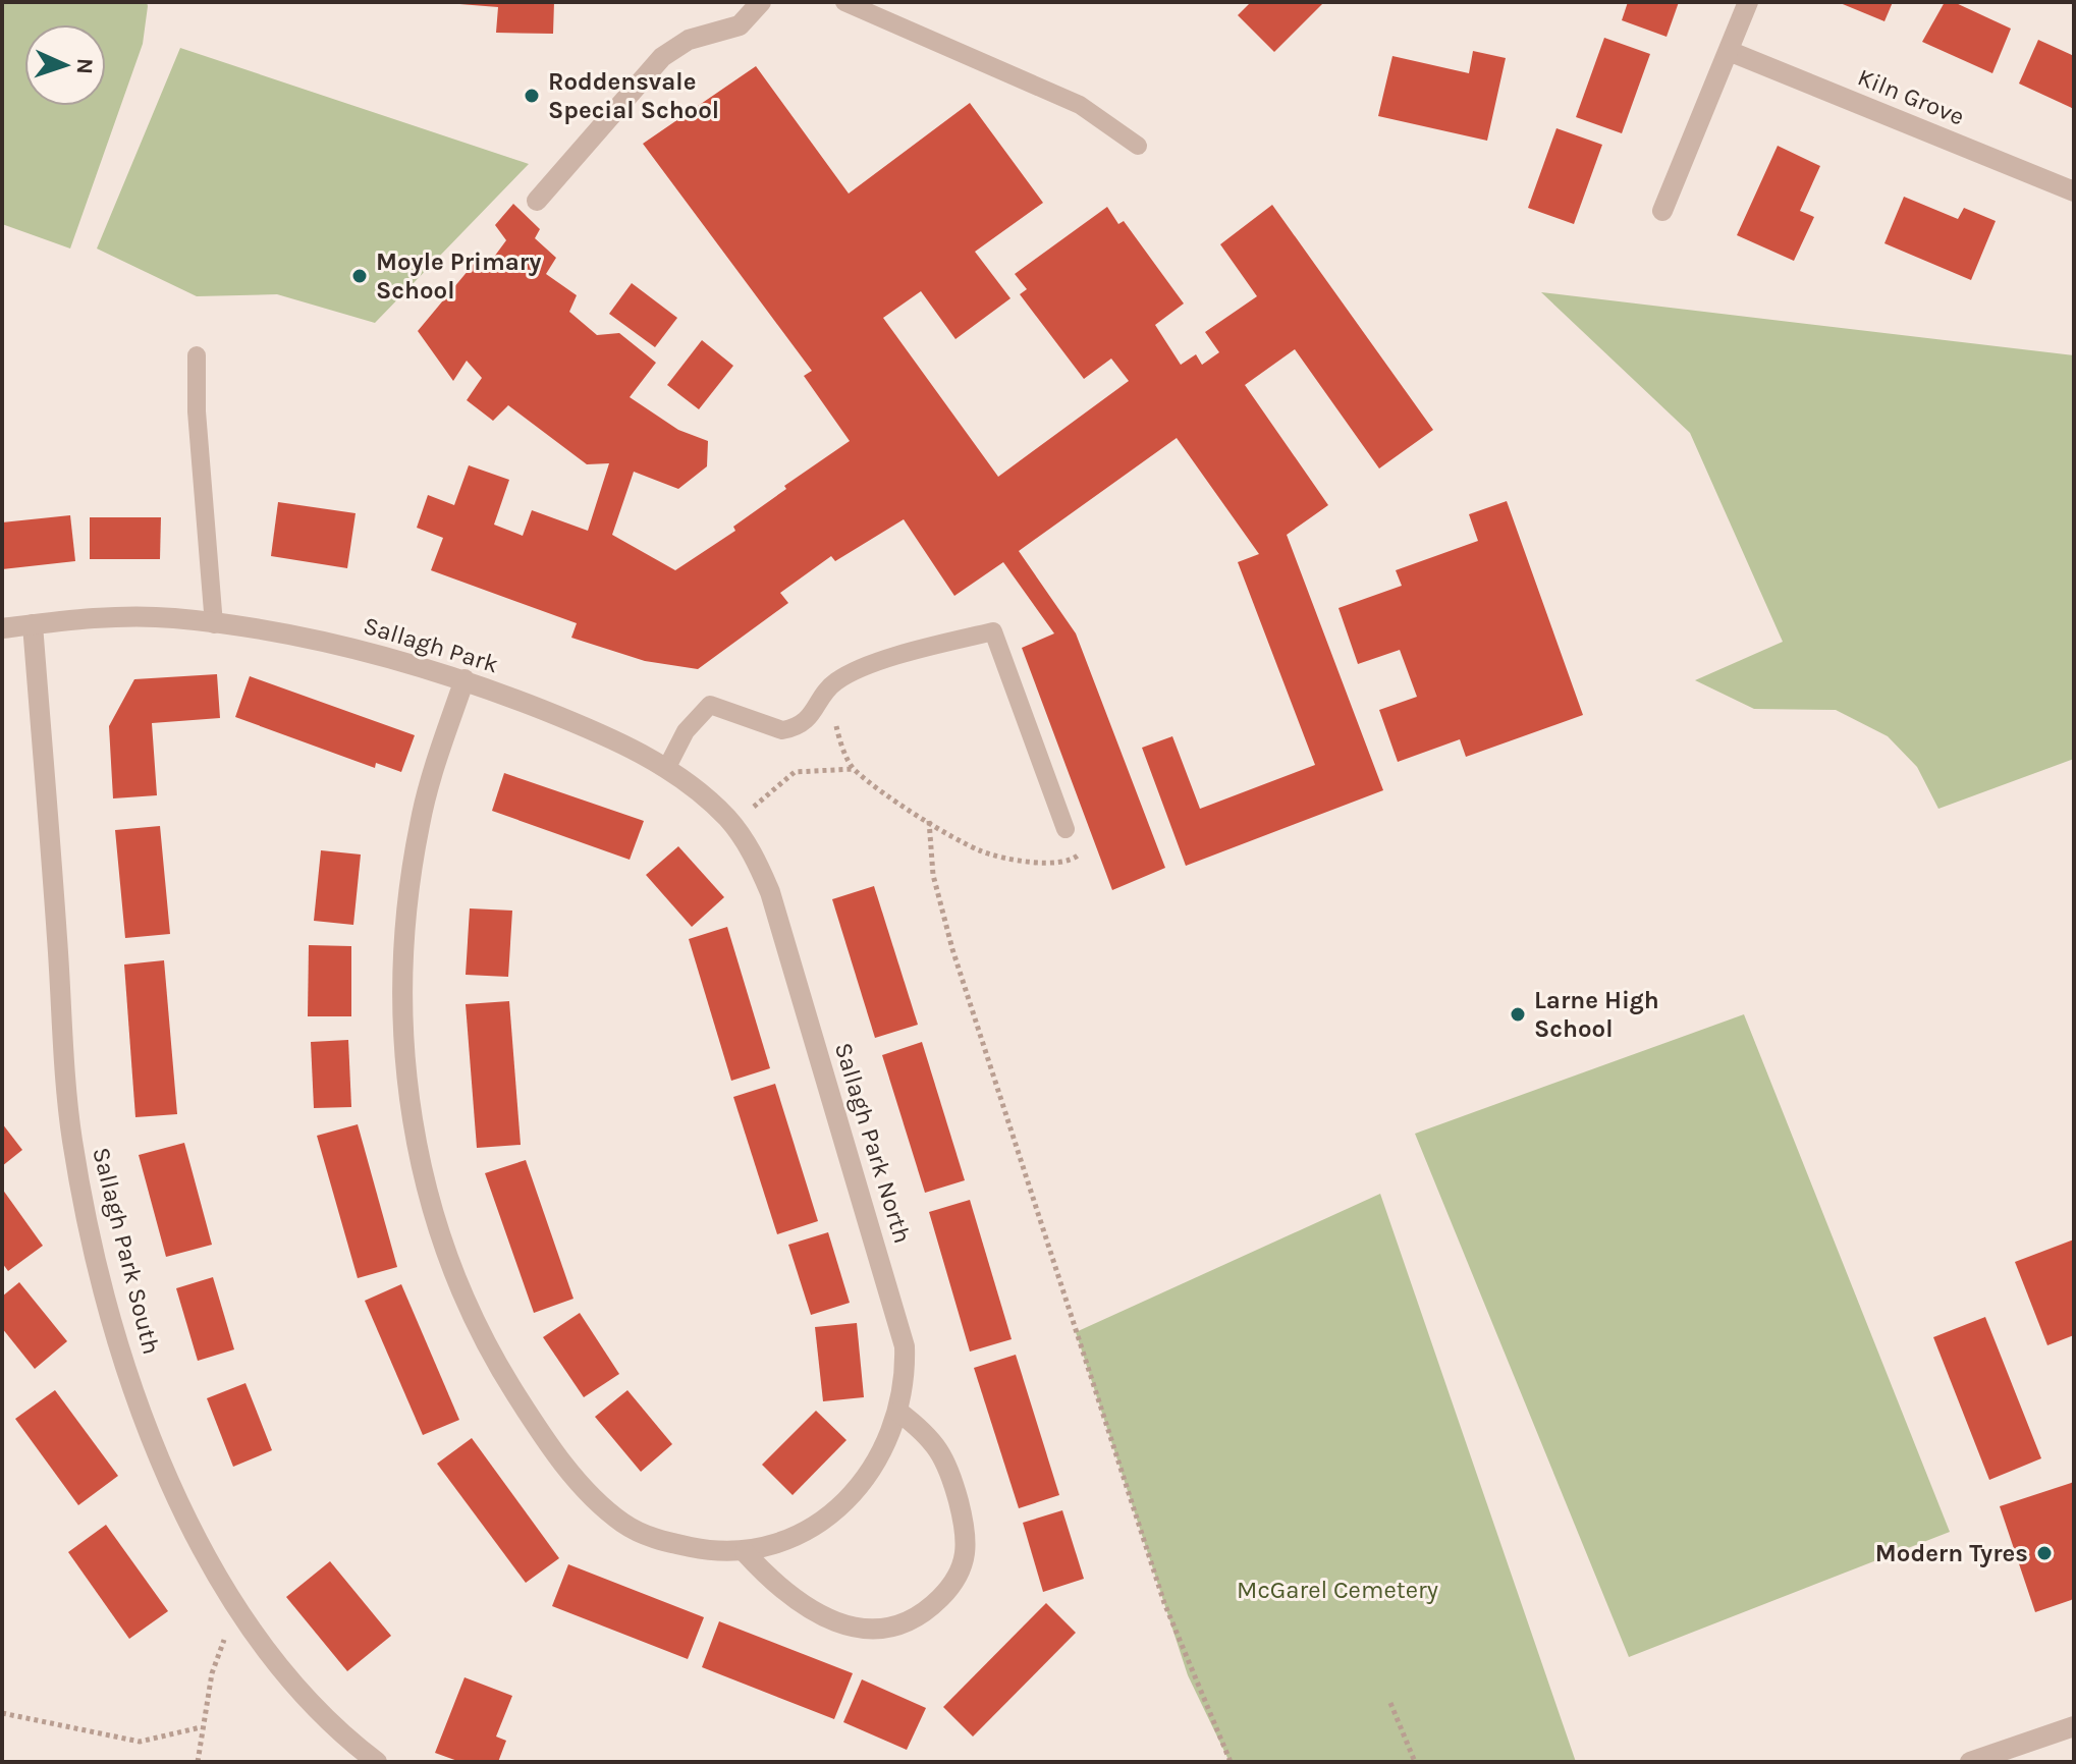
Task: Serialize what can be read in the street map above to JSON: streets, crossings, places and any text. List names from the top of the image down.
{
  "streets": {
    "street": [
      "Kiln Grove",
      "Sallagh Park",
      "Sallagh Park North",
      "Sallagh Park South"
    ]
  },
  "crossings": [
    ["Sallagh Park", "Sallagh Park North"],
    ["Sallagh Park", "Sallagh Park South"]
  ],
  "parks": ["McGarel Cemetery"],
  "places": [
    "Roddensvale Special School",
    "Moyle Primary School",
    "Larne High School",
    "Modern Tyres"
  ],
  "north": "right"
}
